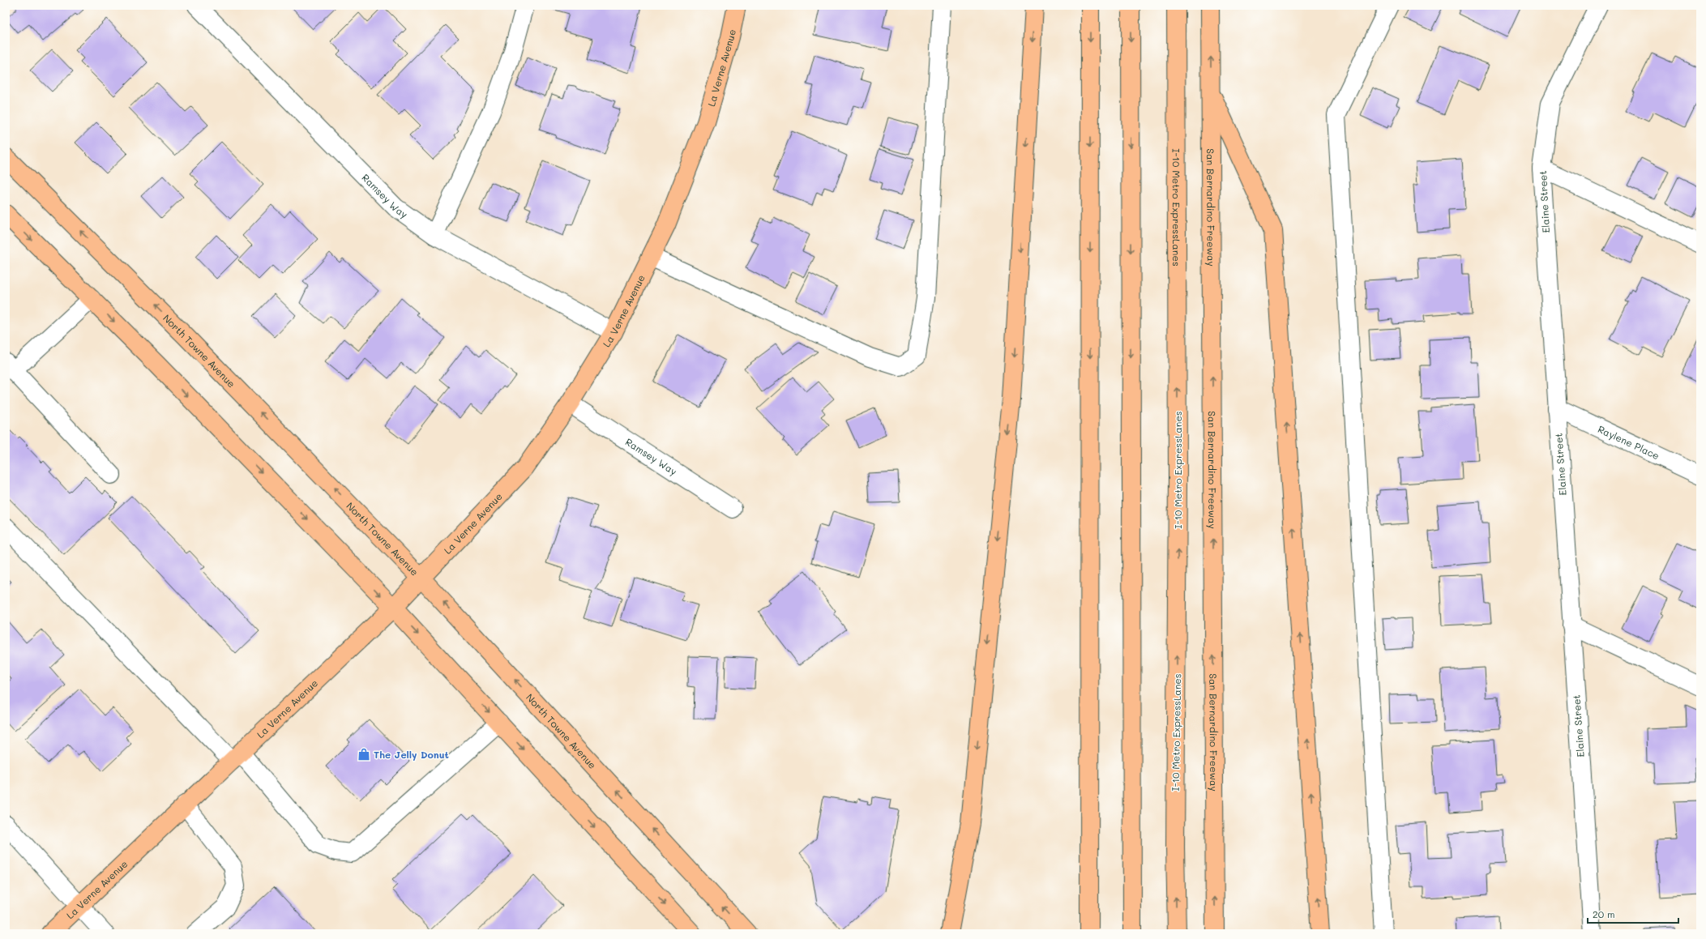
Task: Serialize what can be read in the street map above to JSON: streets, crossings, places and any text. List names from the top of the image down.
{
  "streets": {
    "main road": [
      "La Verne Avenue",
      "I-10 Metro ExpressLanes",
      "San Bernardino Freeway",
      "North Towne Avenue"
    ],
    "street": ["Ramsey Way", "Elaine Street", "Raylene Place"]
  },
  "crossings": [
    ["La Verne Avenue", "Ramsey Way"],
    ["La Verne Avenue", "North Towne Avenue"],
    ["Elaine Street", "Raylene Place"]
  ],
  "places": {
    "shop": ["The Jelly Donut"]
  },
  "scale_bar": "20 m"
}
